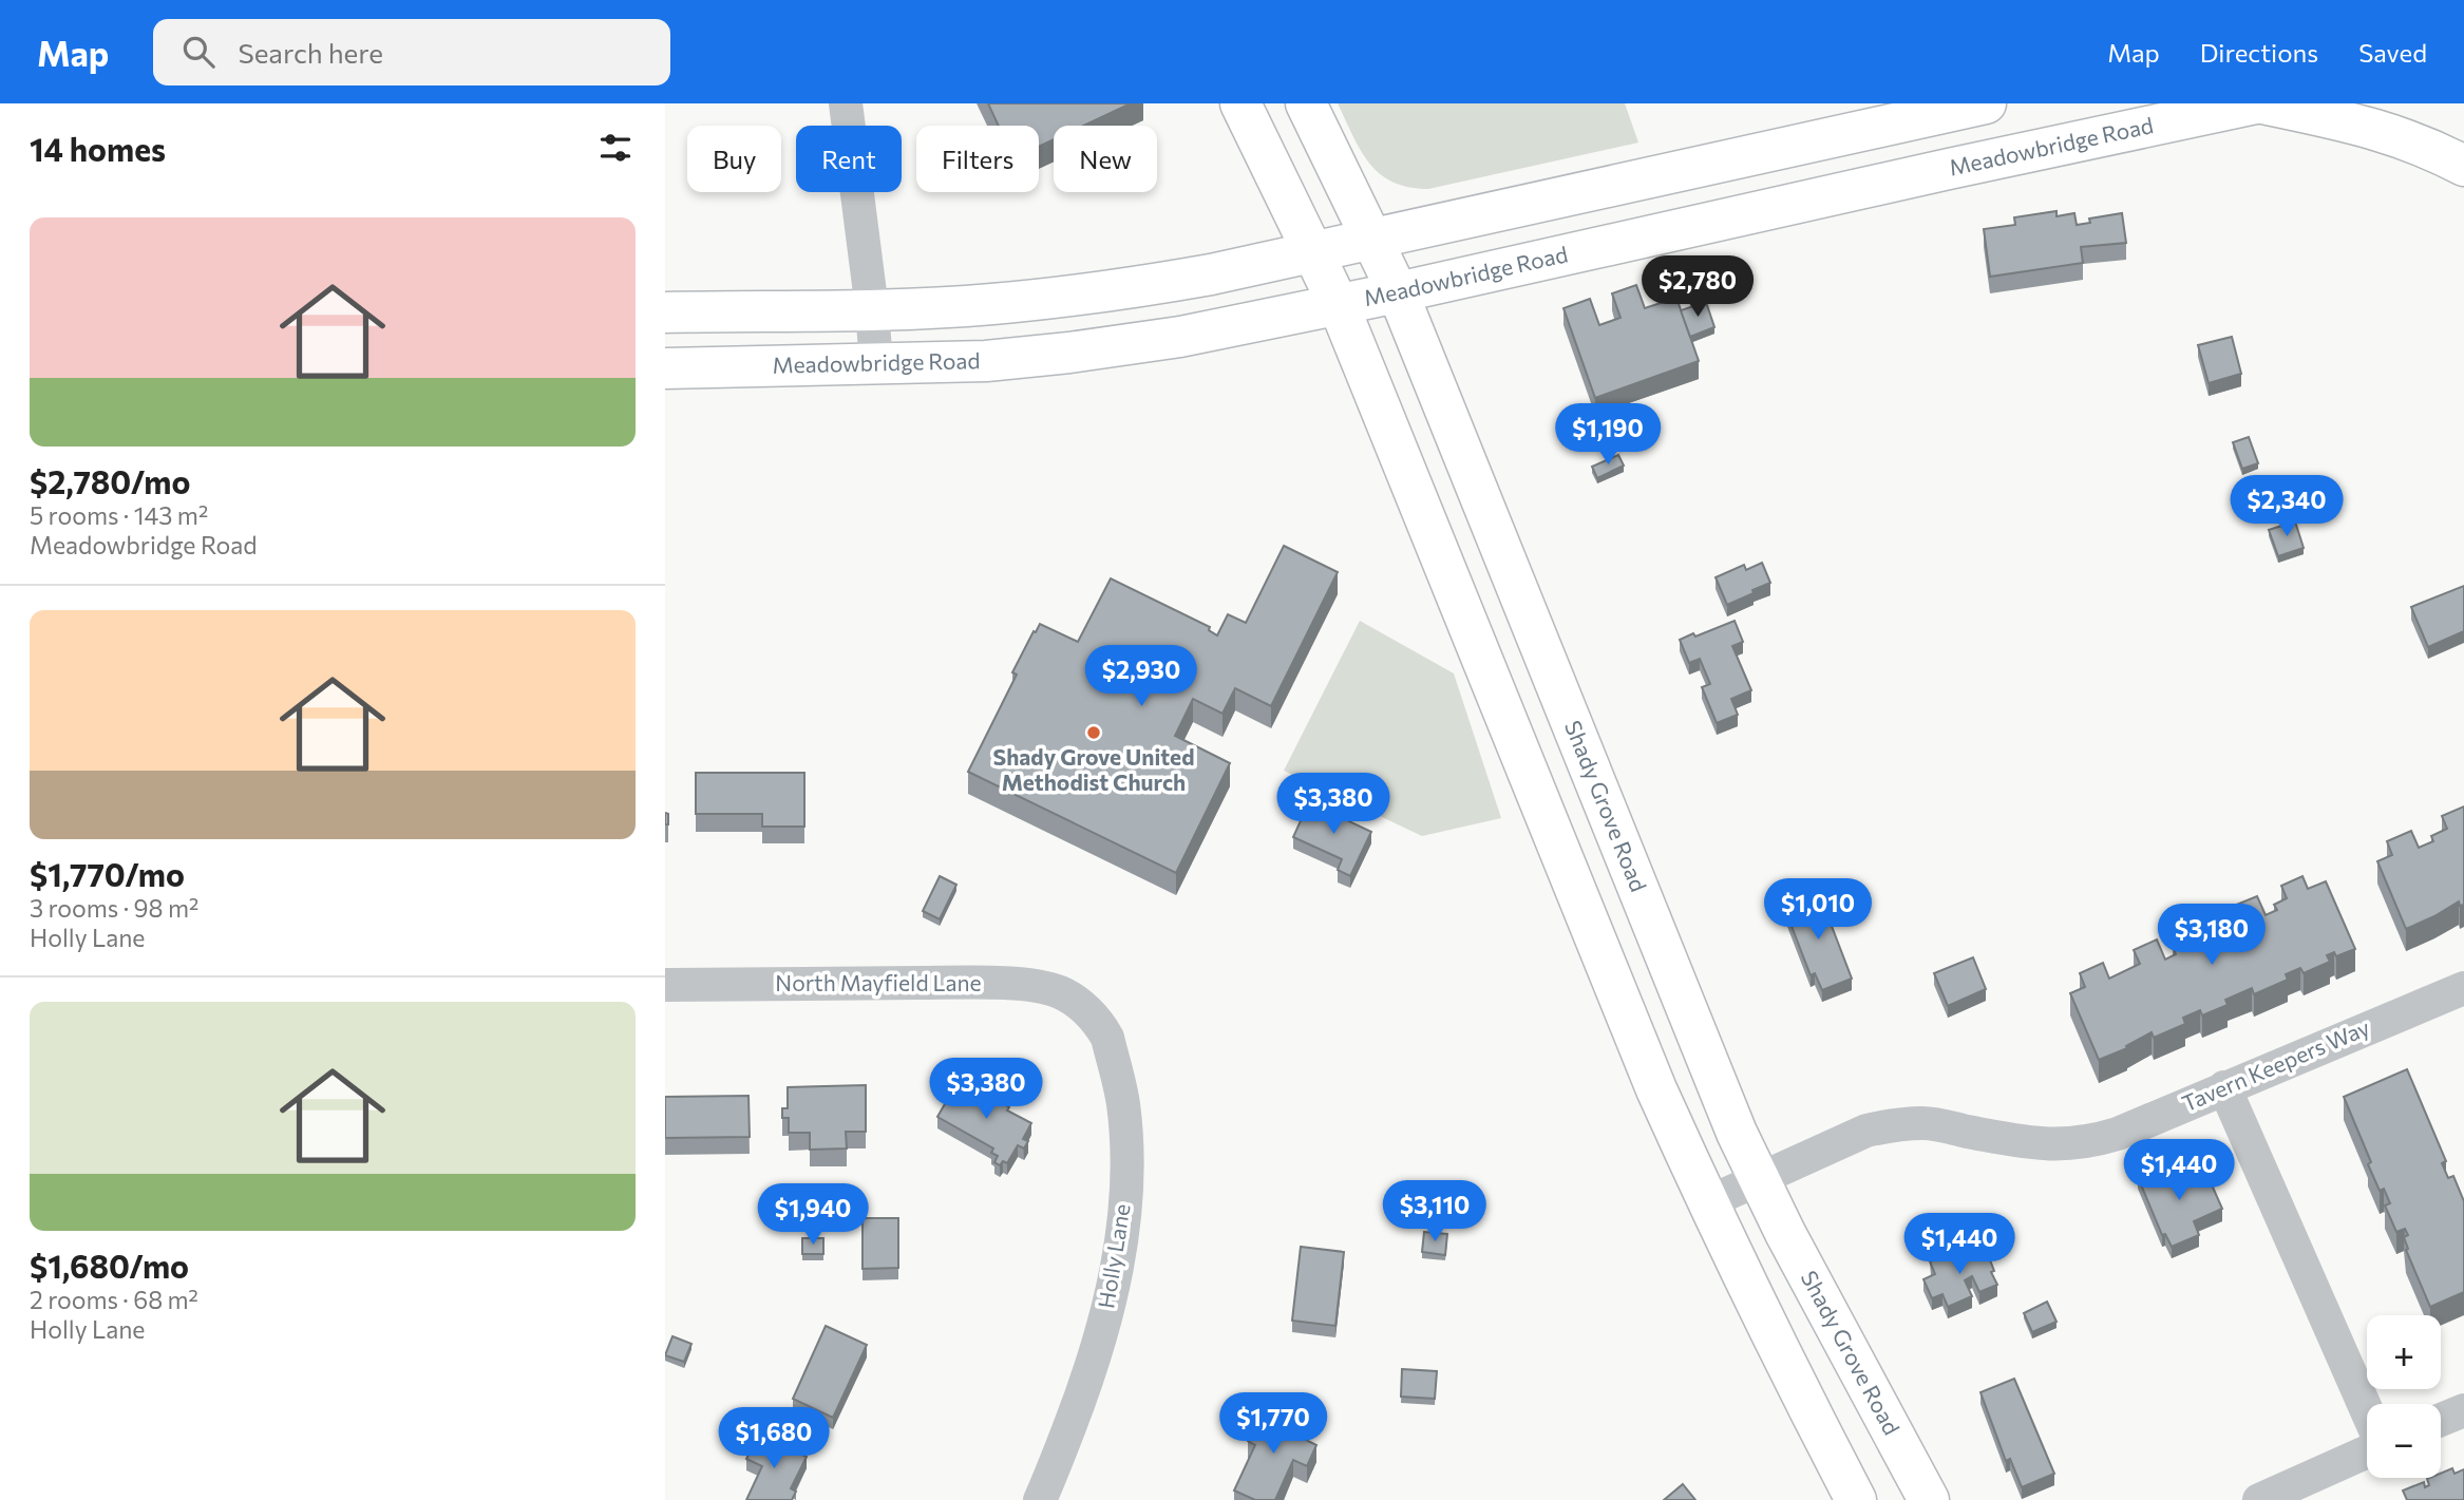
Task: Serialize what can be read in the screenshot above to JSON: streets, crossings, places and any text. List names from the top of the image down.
{
  "streets": {
    "main road": ["Meadowbridge Road", "Shady Grove Road"],
    "street": ["North Mayfield Lane", "Tavern Keepers Way", "Holly Lane"]
  },
  "crossings": [
    ["Meadowbridge Road", "Shady Grove Road"],
    ["Shady Grove Road", "Tavern Keepers Way"],
    ["North Mayfield Lane", "Holly Lane"]
  ],
  "places": ["Shady Grove United Methodist Church"],
  "page": {
    "header": "Map",
    "search": "Search here",
    "nav": ["Map", "Directions", "Saved"],
    "heading": "14 homes",
    "chip": [
      "Buy",
      "Rent",
      "Filters",
      "New"
    ],
    "list": [
      {
        "name": "$2,780/mo",
        "note": "5 rooms · 143 m² · Meadowbridge Road"
      },
      {
        "name": "$1,770/mo",
        "note": "3 rooms · 98 m² · Holly Lane"
      },
      {
        "name": "$1,680/mo",
        "note": "2 rooms · 68 m² · Holly Lane"
      }
    ],
    "price": [
      "$2,780",
      "$1,190",
      "$2,340",
      "$2,930",
      "$3,380",
      "$1,010",
      "$3,180",
      "$3,380",
      "$1,440",
      "$3,110",
      "$1,940",
      "$1,440",
      "$1,770",
      "$1,680"
    ],
    "map_buttons": ["+", "−"]
  }
}
